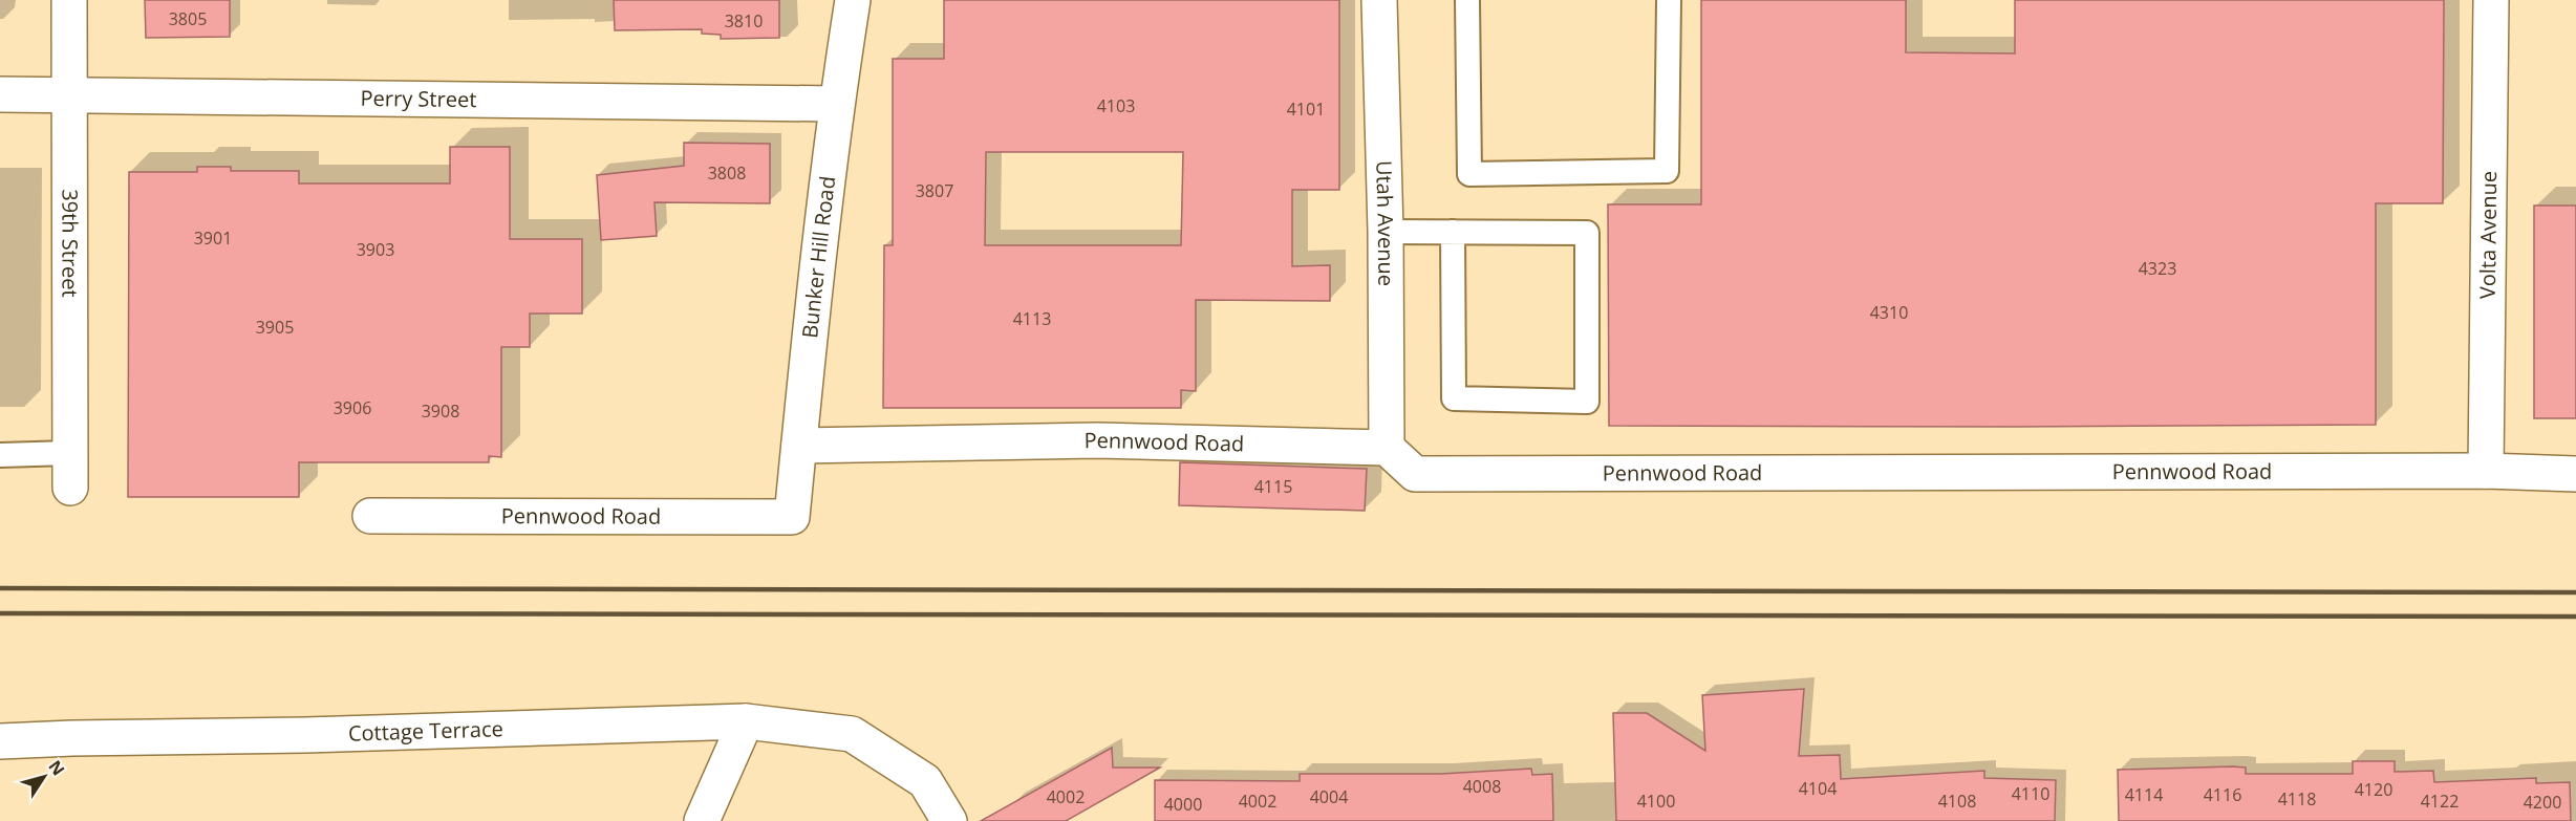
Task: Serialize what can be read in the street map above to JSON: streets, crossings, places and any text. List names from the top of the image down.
{
  "streets": {
    "street": [
      "Perry Street",
      "Utah Avenue",
      "Volta Avenue",
      "39th Street",
      "Bunker Hill Road",
      "Pennwood Road",
      "Cottage Terrace"
    ]
  },
  "crossings": [
    ["Perry Street", "39th Street"],
    ["Perry Street", "Bunker Hill Road"],
    ["Utah Avenue", "Pennwood Road"],
    ["Volta Avenue", "Pennwood Road"],
    ["Bunker Hill Road", "Pennwood Road"]
  ],
  "house_numbers": [
    "3805",
    "3810",
    "4103",
    "4101",
    "3808",
    "3807",
    "3901",
    "3903",
    "4323",
    "4310",
    "4113",
    "3905",
    "3906",
    "3908",
    "4115",
    "4008",
    "4104",
    "4120",
    "4110",
    "4114",
    "4116",
    "4002",
    "4004",
    "4118",
    "4002",
    "4100",
    "4108",
    "4122",
    "4200",
    "4000"
  ],
  "north": "top right"
}
